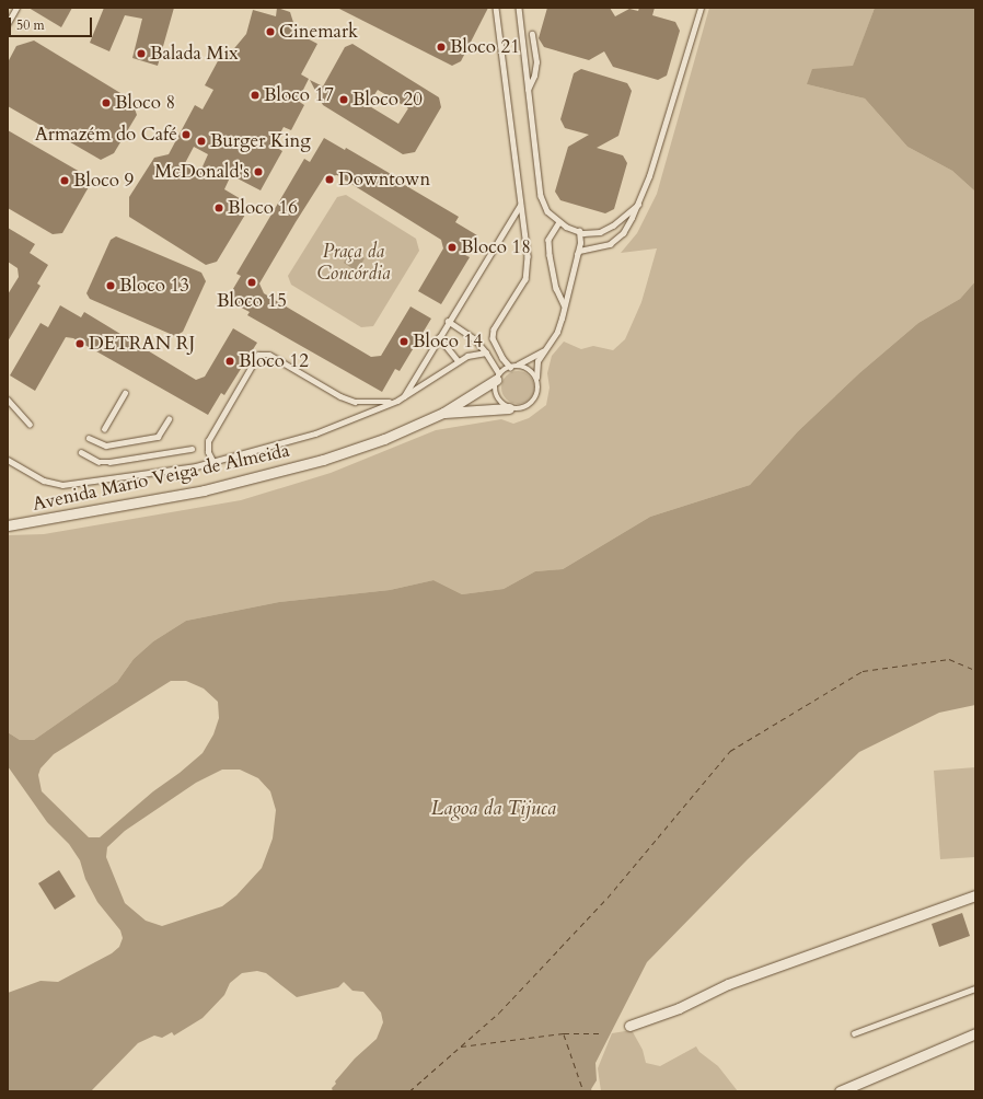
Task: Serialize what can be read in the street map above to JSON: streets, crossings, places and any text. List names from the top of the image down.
{
  "streets": {
    "street": ["Avenida Mario Veiga de Almeida"]
  },
  "water": ["Lagoa da Tijuca"],
  "parks": ["Praça da Concórdia"],
  "places": [
    "Cinemark",
    "Bloco 21",
    "Balada Mix",
    "Bloco 17",
    "Bloco 20",
    "Bloco 8",
    "Armazém do Café",
    "Burger King",
    "McDonald's",
    "Downtown",
    "Bloco 9",
    "Bloco 16",
    "Bloco 18",
    "Bloco 15",
    "Bloco 13",
    "Bloco 14",
    "DETRAN RJ",
    "Bloco 12"
  ],
  "scale_bar": "50 m"
}
